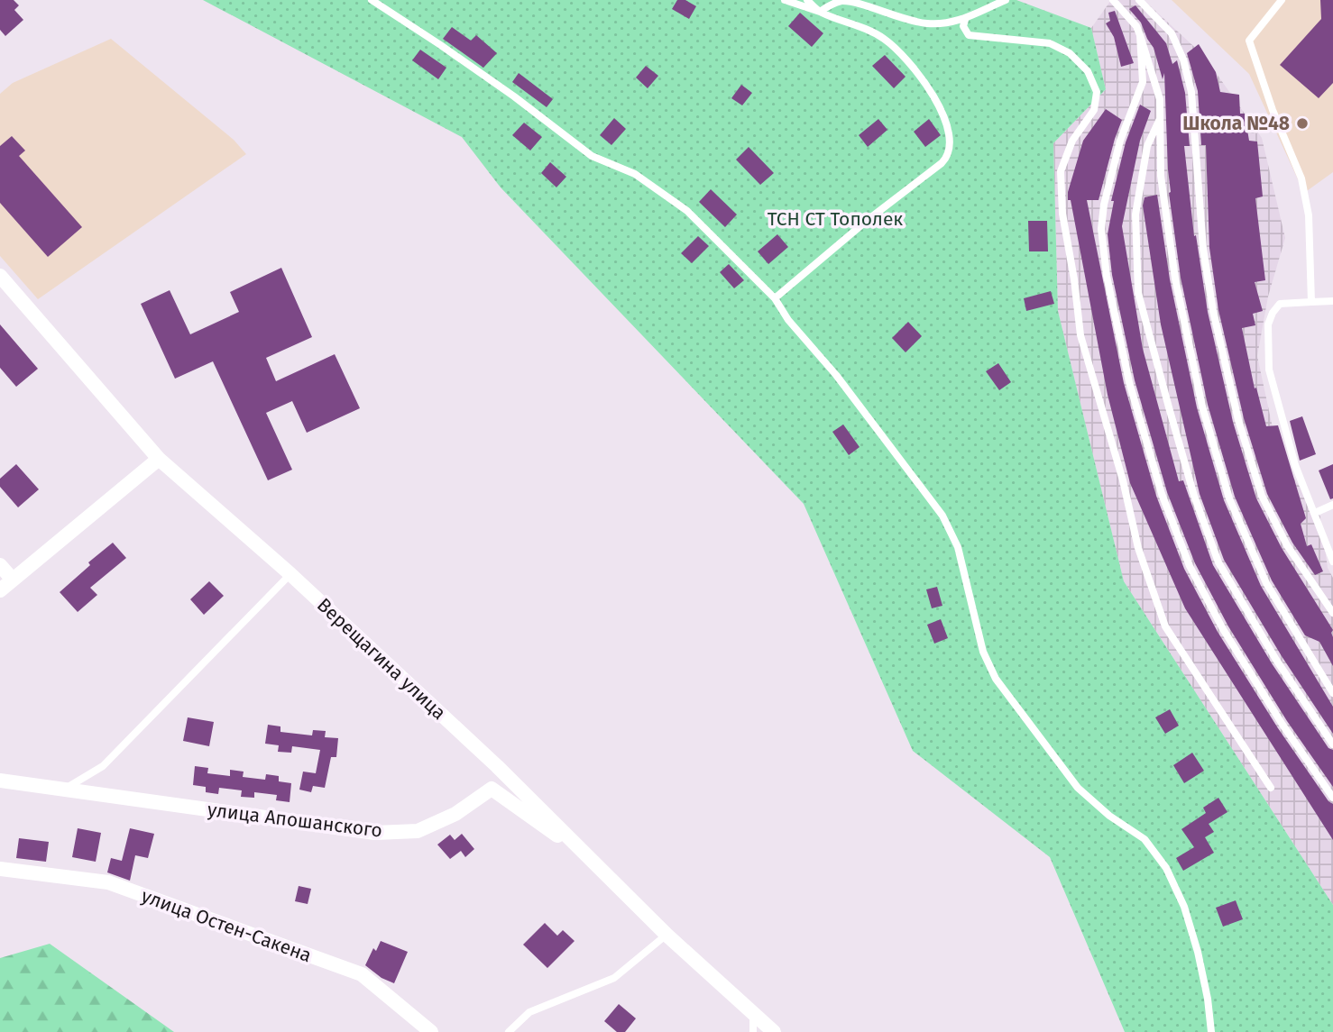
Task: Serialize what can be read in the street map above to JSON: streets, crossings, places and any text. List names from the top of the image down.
{
  "streets": {
    "street": ["Верещагина улица", "улица Апошанского", "улица Остен-Сакена"]
  },
  "crossings": [
    ["Верещагина улица", "улица Апошанского"]
  ],
  "parks": ["ТСН СТ Тополек"],
  "places": ["Школа №48"]
}
